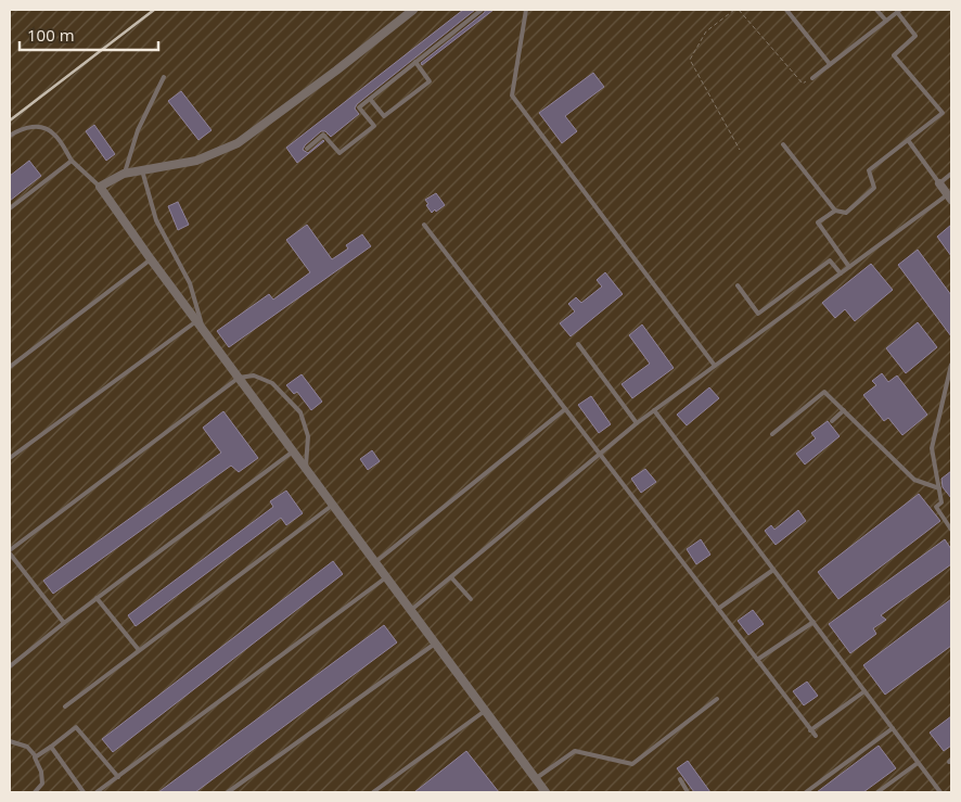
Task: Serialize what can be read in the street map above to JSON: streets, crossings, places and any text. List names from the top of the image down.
{
  "scale_bar": "100 m"
}
